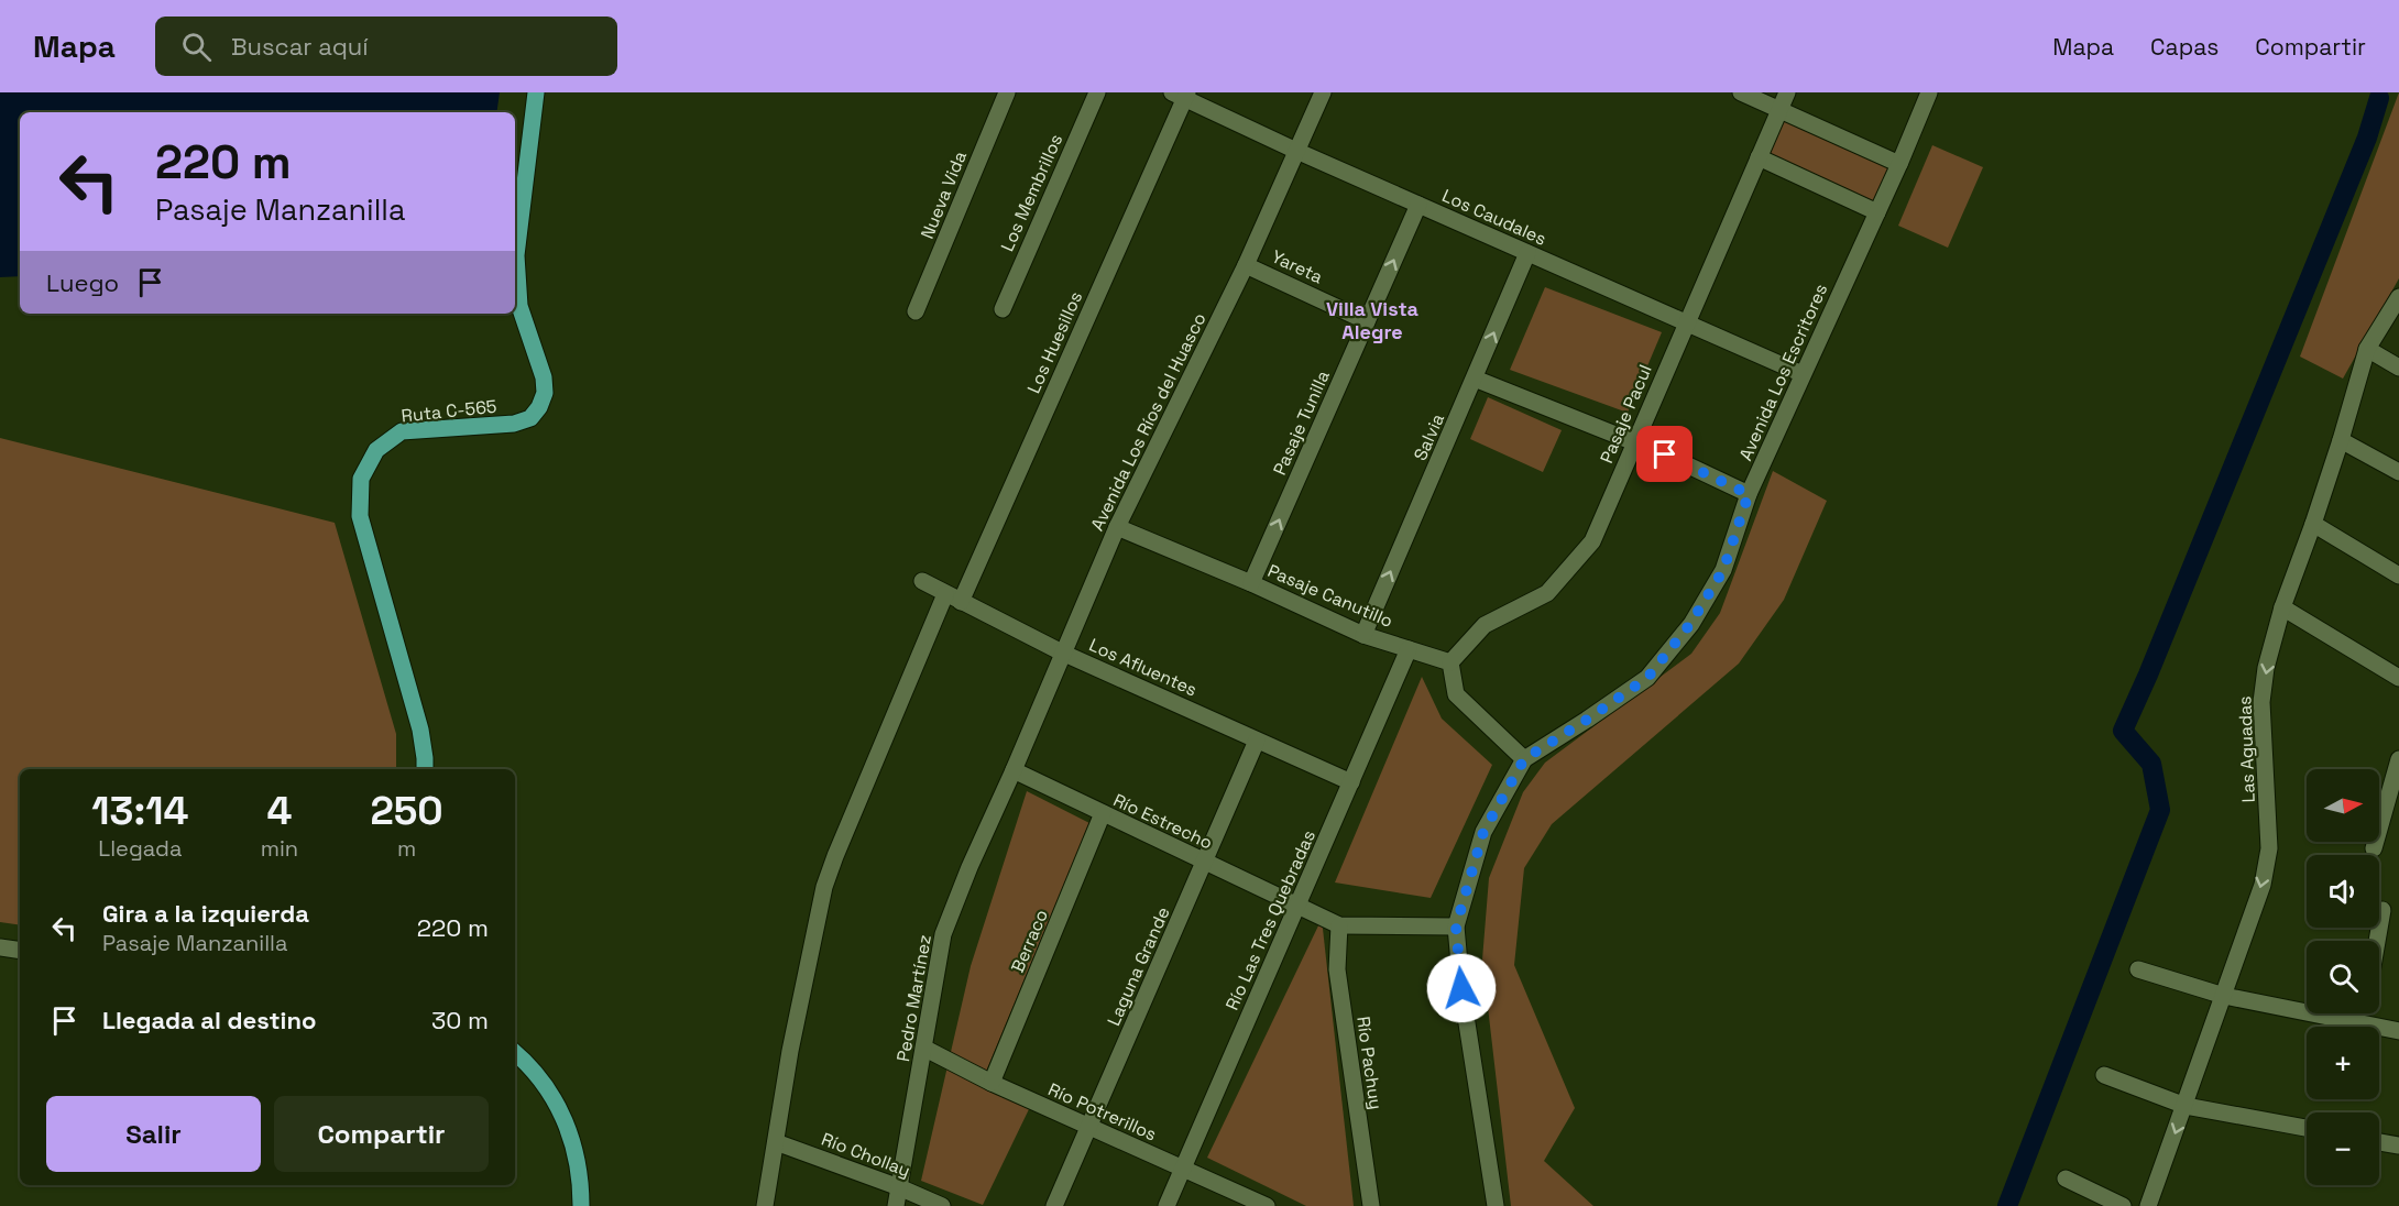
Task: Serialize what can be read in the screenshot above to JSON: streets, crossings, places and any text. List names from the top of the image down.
{
  "streets": {
    "main road": ["Ruta C-565"],
    "street": [
      "Los Membrillos",
      "Nueva Vida",
      "Los Caudales",
      "Yareta",
      "Los Huesillos",
      "Avenida Los Escritores",
      "Pasaje Pacul",
      "Avenida Los Ríos del Huasco",
      "Pasaje Tunilla",
      "Salvia",
      "Pasaje Canutillo",
      "Los Afluentes",
      "Las Aguadas",
      "Río Estrecho",
      "Río Las Tres Quebradas",
      "Berraco",
      "Laguna Grande",
      "Pedro Martínez",
      "Río Pachuy",
      "Río Potrerillos",
      "Río Chollay"
    ]
  },
  "crossings": [
    ["Los Caudales", "Los Huesillos"],
    ["Los Caudales", "Avenida Los Escritores"],
    ["Los Caudales", "Pasaje Pacul"],
    ["Los Caudales", "Avenida Los Ríos del Huasco"],
    ["Los Caudales", "Pasaje Tunilla"],
    ["Los Caudales", "Salvia"],
    ["Yareta", "Avenida Los Ríos del Huasco"],
    ["Yareta", "Pasaje Tunilla"],
    ["Los Huesillos", "Los Afluentes"],
    ["Los Huesillos", "Río Chollay"],
    ["Pasaje Pacul", "Pasaje Canutillo"],
    ["Avenida Los Ríos del Huasco", "Pasaje Canutillo"],
    ["Avenida Los Ríos del Huasco", "Los Afluentes"],
    ["Avenida Los Ríos del Huasco", "Río Estrecho"],
    ["Avenida Los Ríos del Huasco", "Pedro Martínez"],
    ["Pasaje Tunilla", "Pasaje Canutillo"],
    ["Salvia", "Pasaje Canutillo"],
    ["Pasaje Canutillo", "Río Las Tres Quebradas"],
    ["Los Afluentes", "Río Las Tres Quebradas"],
    ["Los Afluentes", "Laguna Grande"],
    ["Río Estrecho", "Río Las Tres Quebradas"],
    ["Río Estrecho", "Berraco"],
    ["Río Estrecho", "Laguna Grande"],
    ["Río Estrecho", "Pedro Martínez"],
    ["Río Las Tres Quebradas", "Río Potrerillos"],
    ["Berraco", "Río Potrerillos"],
    ["Laguna Grande", "Río Potrerillos"],
    ["Pedro Martínez", "Río Potrerillos"],
    ["Pedro Martínez", "Río Chollay"]
  ],
  "one_way": ["Pasaje Tunilla", "Salvia", "Las Aguadas"],
  "districts": ["Villa Vista Alegre"],
  "north": "right",
  "page": {
    "header": "Mapa",
    "search": "Buscar aquí",
    "nav": ["Mapa", "Capas", "Compartir"],
    "turn": ["220 m", "Pasaje Manzanilla"],
    "then": "Luego",
    "map_buttons": ["+", "−"],
    "eta": [
      "13:14",
      "Llegada",
      "4",
      "min",
      "250",
      "m"
    ],
    "list": [
      {
        "name": "Gira a la izquierda",
        "note": "Pasaje Manzanilla",
        "value": "220 m"
      },
      {
        "name": "Llegada al destino",
        "value": "30 m"
      }
    ],
    "buttons": ["Salir", "Compartir"]
  }
}
